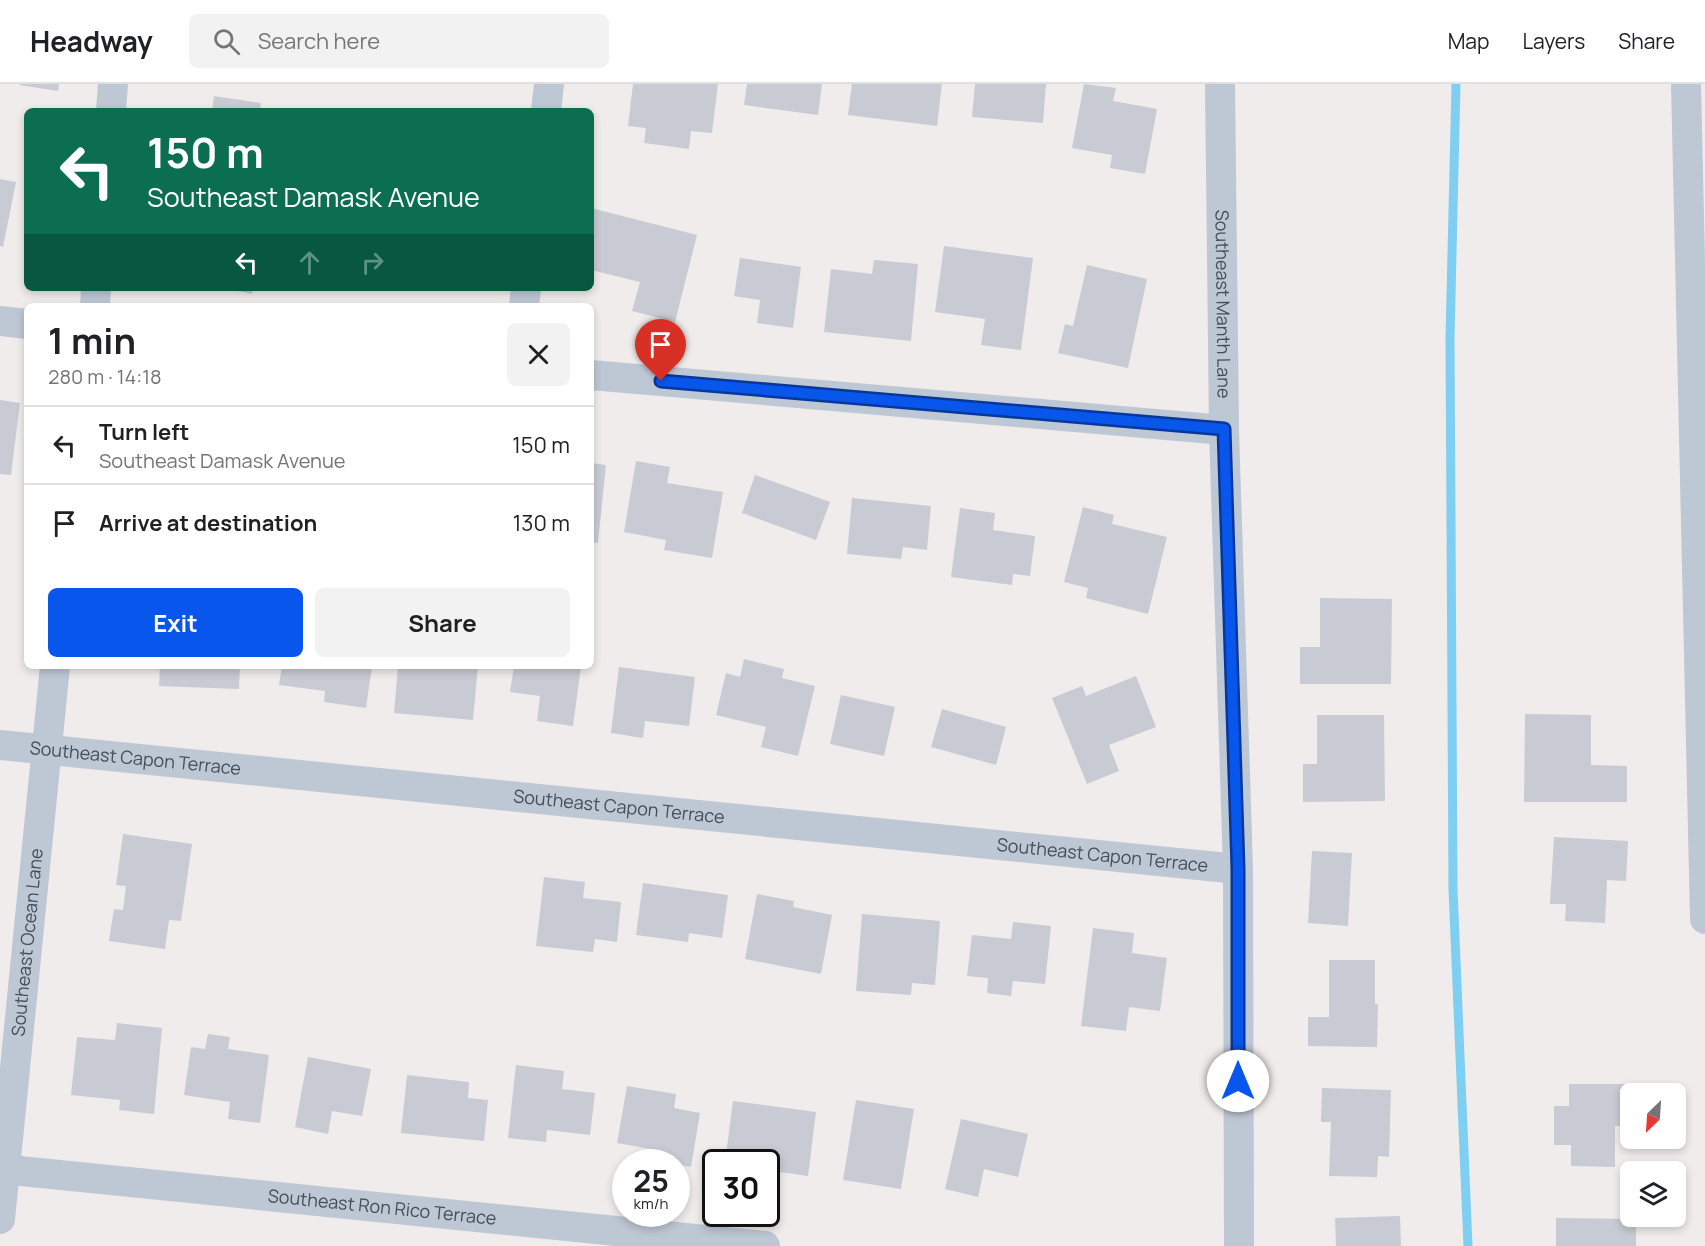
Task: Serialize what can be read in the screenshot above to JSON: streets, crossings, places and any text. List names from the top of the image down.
{
  "streets": {
    "street": [
      "Southeast Manth Lane",
      "Southeast Capon Terrace",
      "Southeast Ocean Lane",
      "Southeast Ron Rico Terrace"
    ]
  },
  "crossings": [
    ["Southeast Manth Lane", "Southeast Capon Terrace"],
    ["Southeast Capon Terrace", "Southeast Ocean Lane"],
    ["Southeast Ocean Lane", "Southeast Ron Rico Terrace"]
  ],
  "north": "bottom left",
  "page": {
    "header": "Headway",
    "search": "Search here",
    "nav": ["Map", "Layers", "Share"],
    "turn": ["150 m", "Southeast Damask Avenue"],
    "heading": ["1 min", "280 m · 14:18"],
    "list": [
      {
        "name": "Turn left",
        "note": "Southeast Damask Avenue",
        "value": "150 m"
      },
      {
        "name": "Arrive at destination",
        "value": "130 m"
      }
    ],
    "buttons": ["Exit", "Share"],
    "speed": "25 km/h",
    "limit": "30"
  }
}
